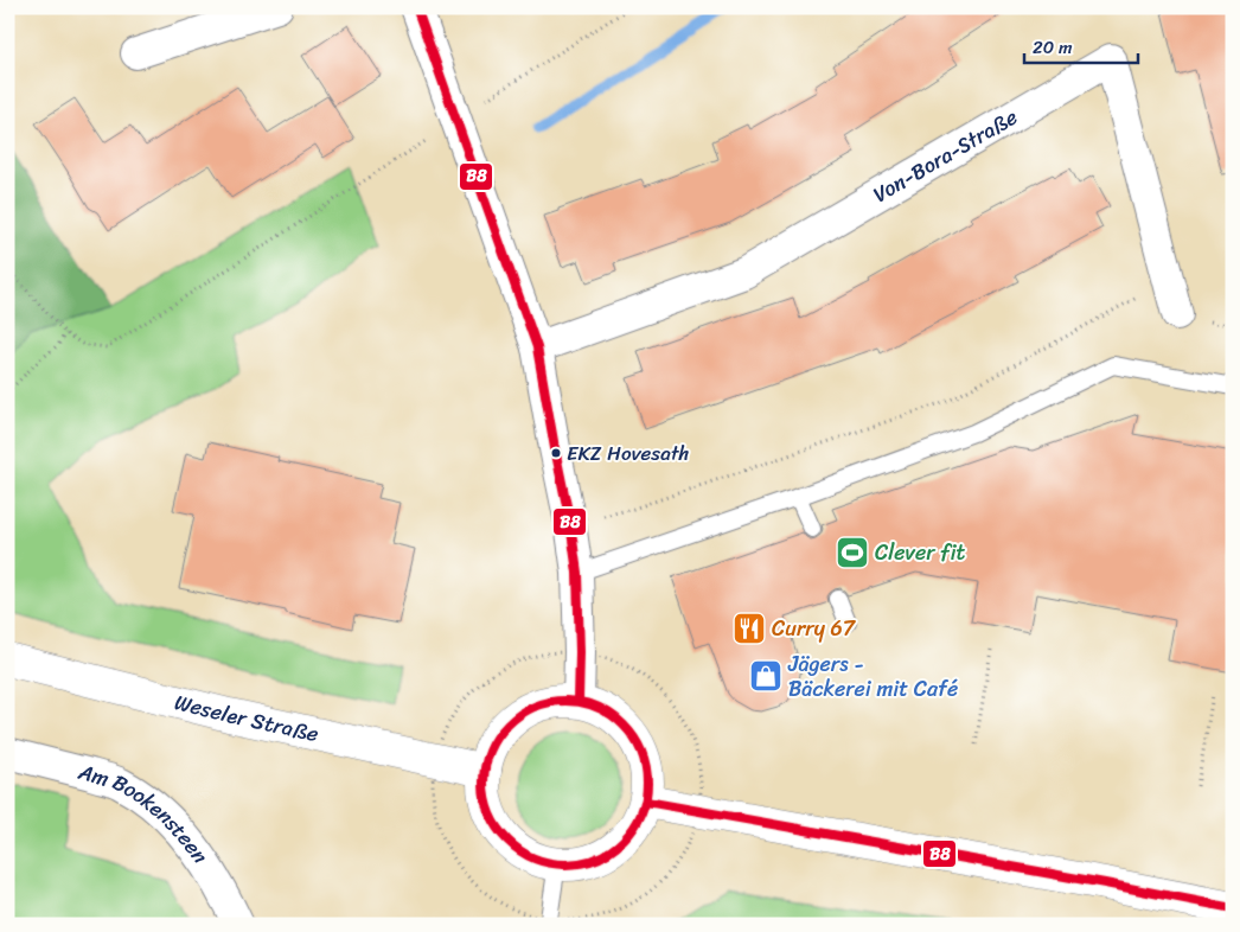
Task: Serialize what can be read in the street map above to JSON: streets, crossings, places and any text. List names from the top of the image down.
{
  "streets": {
    "street": ["Von-Bora-Straße", "Weseler Straße", "Am Bookensteen"]
  },
  "places": {
    "other": ["EKZ Hovesath"],
    "sports": ["Clever fit"],
    "restaurant": ["Curry 67"],
    "shop": ["Jägers - Bäckerei mit Café"]
  },
  "lines": ["transit line B8"],
  "scale_bar": "20 m"
}
